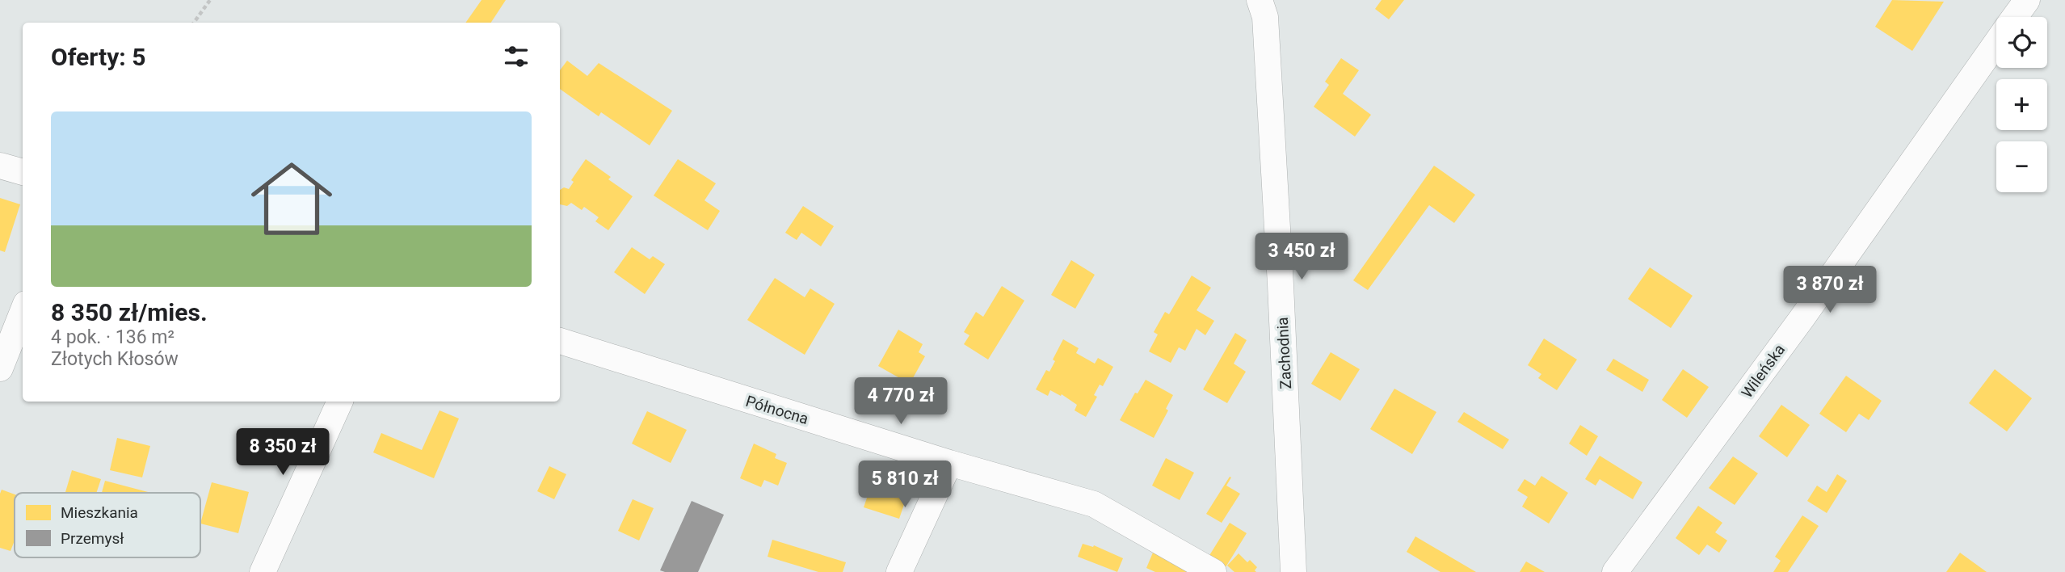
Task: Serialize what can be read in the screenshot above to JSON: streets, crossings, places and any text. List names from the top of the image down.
{
  "streets": {
    "street": ["Zachodnia", "Wileńska", "Północna"]
  },
  "legend": ["Mieszkania", "Przemysł"],
  "page": {
    "map_buttons": ["+", "−"],
    "heading": "Oferty: 5",
    "list": [
      {
        "name": "8 350 zł/mies.",
        "note": "4 pok. · 136 m² · Złotych Kłosów"
      }
    ],
    "price": [
      "3 450 zł",
      "3 870 zł",
      "4 770 zł",
      "8 350 zł",
      "5 810 zł"
    ]
  }
}
